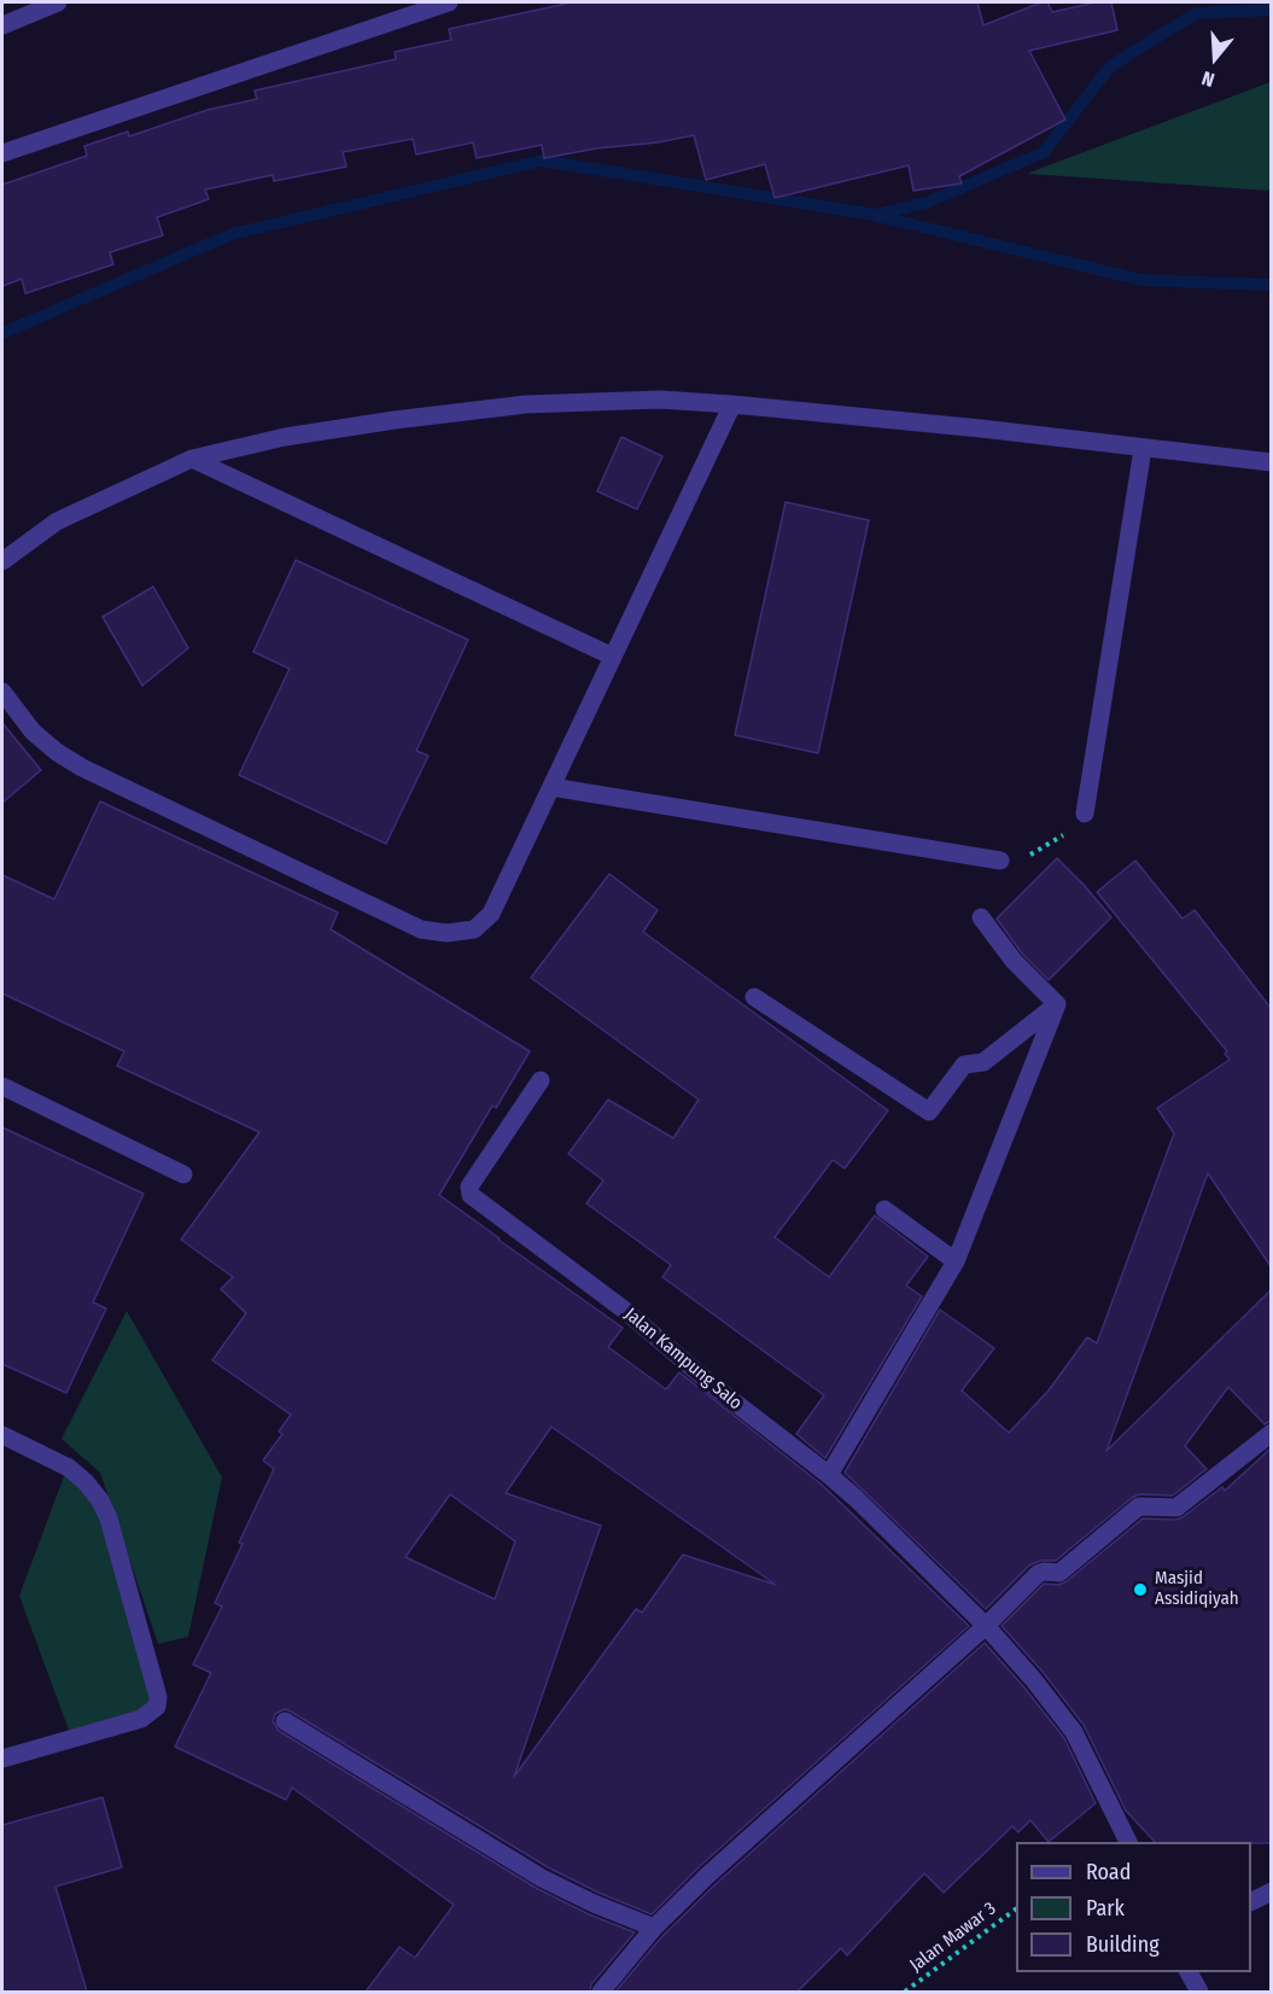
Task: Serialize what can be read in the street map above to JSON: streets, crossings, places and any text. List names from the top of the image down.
{
  "streets": {
    "street": ["Jalan Kampung Salo"],
    "path": ["Jalan Mawar 3"]
  },
  "places": ["Masjid Assidiqiyah"],
  "legend": ["Road", "Park", "Building"],
  "north": "bottom"
}
